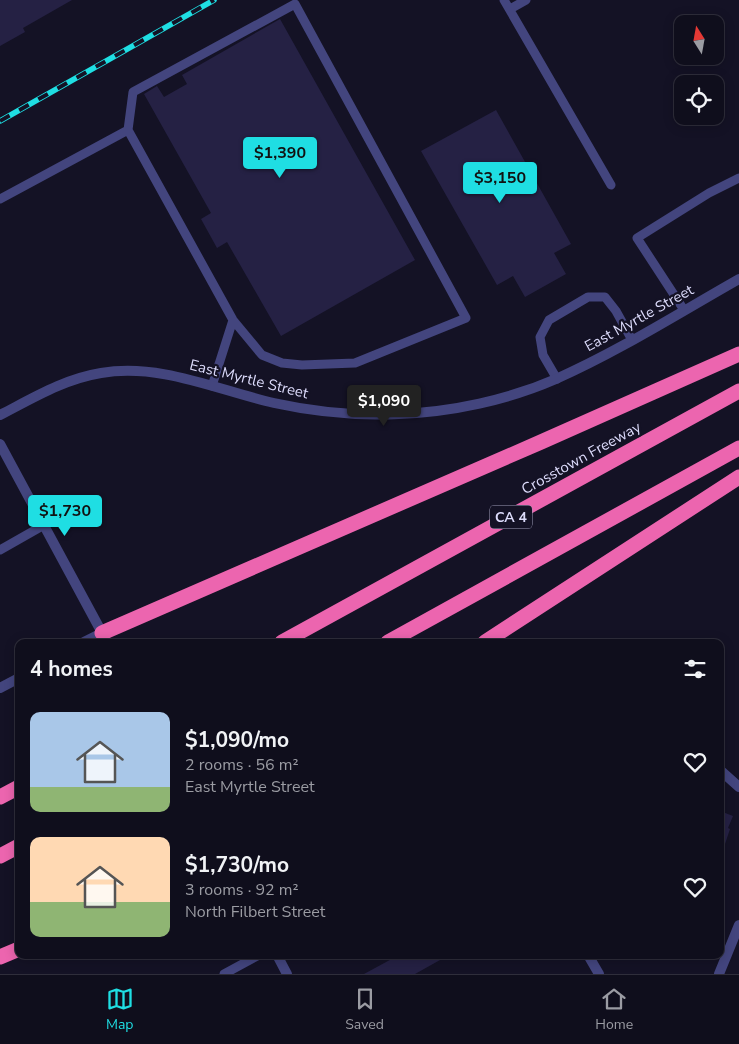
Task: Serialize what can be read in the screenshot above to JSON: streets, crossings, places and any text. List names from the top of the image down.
{
  "streets": {
    "highway": ["Crosstown Freeway", "CA 4"],
    "street": ["East Myrtle Street"]
  },
  "north": "top",
  "page": {
    "price": [
      "$1,390",
      "$3,150",
      "$1,090",
      "$1,730"
    ],
    "heading": "4 homes",
    "list": [
      {
        "name": "$1,090/mo",
        "note": "2 rooms · 56 m² · East Myrtle Street"
      },
      {
        "name": "$1,730/mo",
        "note": "3 rooms · 92 m² · North Filbert Street"
      }
    ],
    "tabs": ["Map", "Saved", "Home"]
  }
}
